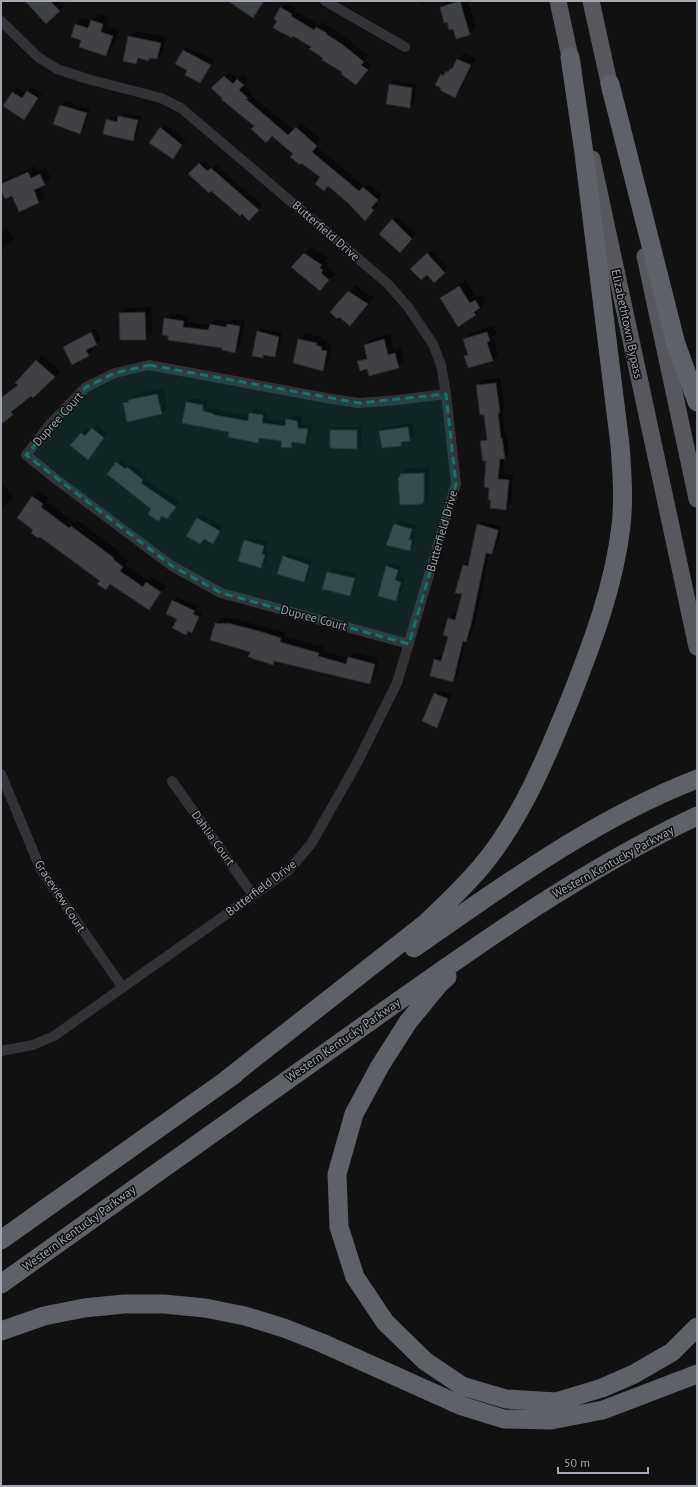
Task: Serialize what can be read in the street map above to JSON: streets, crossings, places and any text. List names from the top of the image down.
{
  "streets": {
    "highway": ["Elizabethtown Bypass", "Western Kentucky Parkway"],
    "street": [
      "Butterfield Drive",
      "Dupree Court",
      "Dahlia Court",
      "Graceview Court"
    ]
  },
  "crossings": [
    ["Butterfield Drive", "Dupree Court"],
    ["Butterfield Drive", "Dahlia Court"],
    ["Butterfield Drive", "Graceview Court"]
  ],
  "scale_bar": "50 m"
}
